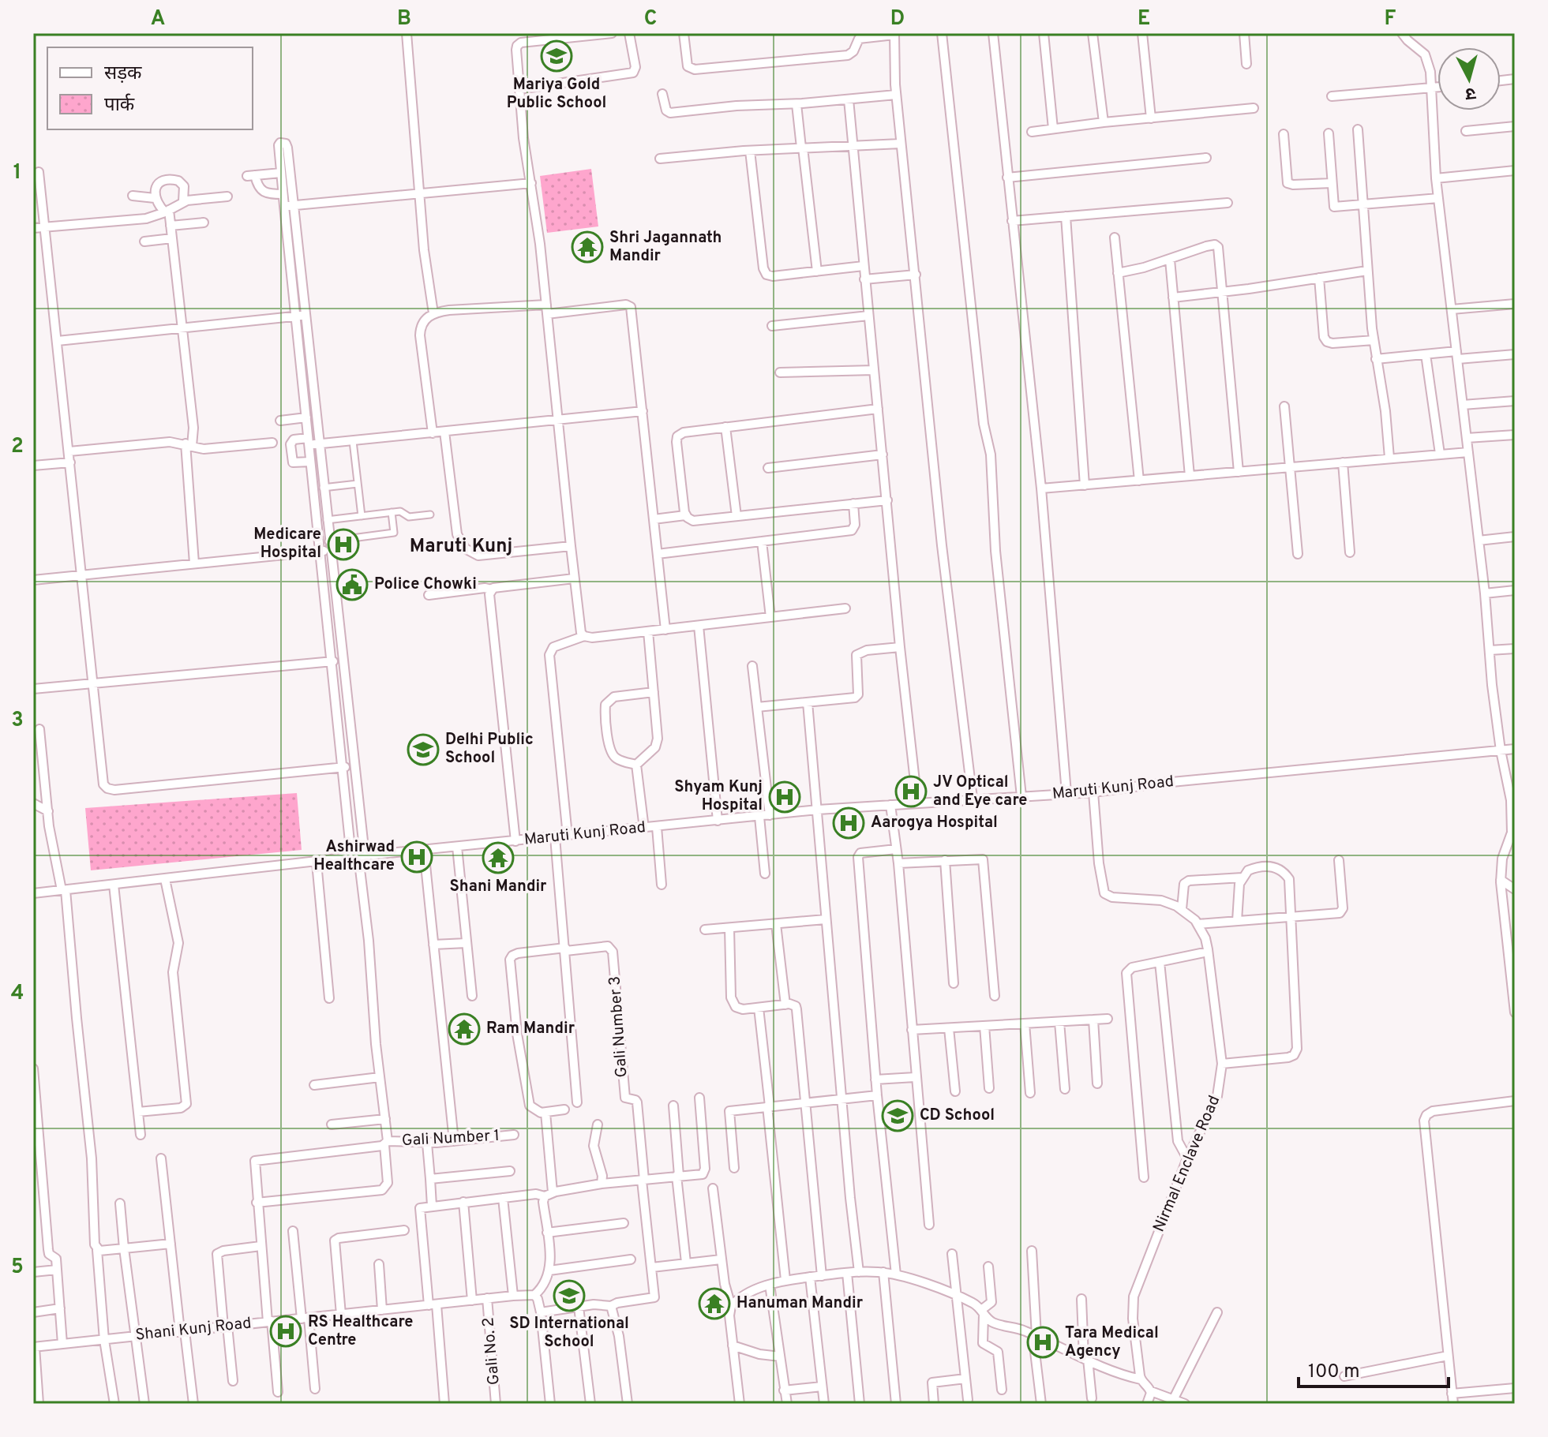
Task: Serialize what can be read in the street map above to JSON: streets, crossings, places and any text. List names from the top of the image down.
{
  "streets": {
    "street": [
      "Maruti Kunj Road",
      "Gali Number 3",
      "Gali Number 1",
      "Nirmal Enclave Road",
      "Shani Kunj Road",
      "Gali No. 2"
    ]
  },
  "crossings": [
    ["Maruti Kunj Road", "Nirmal Enclave Road"],
    ["Shani Kunj Road", "Gali No. 2"]
  ],
  "districts": ["Maruti Kunj"],
  "places": {
    "school or university": [
      "Mariya Gold Public School",
      "Delhi Public School",
      "CD School",
      "SD International School"
    ],
    "temple": [
      "Shri Jagannath Mandir",
      "Shani Mandir",
      "Ram Mandir",
      "Hanuman Mandir"
    ],
    "hospital": [
      "Medicare Hospital",
      "JV Optical and Eye care",
      "Shyam Kunj Hospital",
      "Aarogya Hospital",
      "Ashirwad Healthcare",
      "RS Healthcare Centre",
      "Tara Medical Agency"
    ],
    "public building": ["Police Chowki"]
  },
  "legend": ["सड़क", "पार्क"],
  "scale_bar": "100 m",
  "north": "bottom",
  "grid": {
    "columns": [
      "A",
      "B",
      "C",
      "D",
      "E",
      "F"
    ],
    "rows": [
      "1",
      "2",
      "3",
      "4",
      "5"
    ]
  }
}
